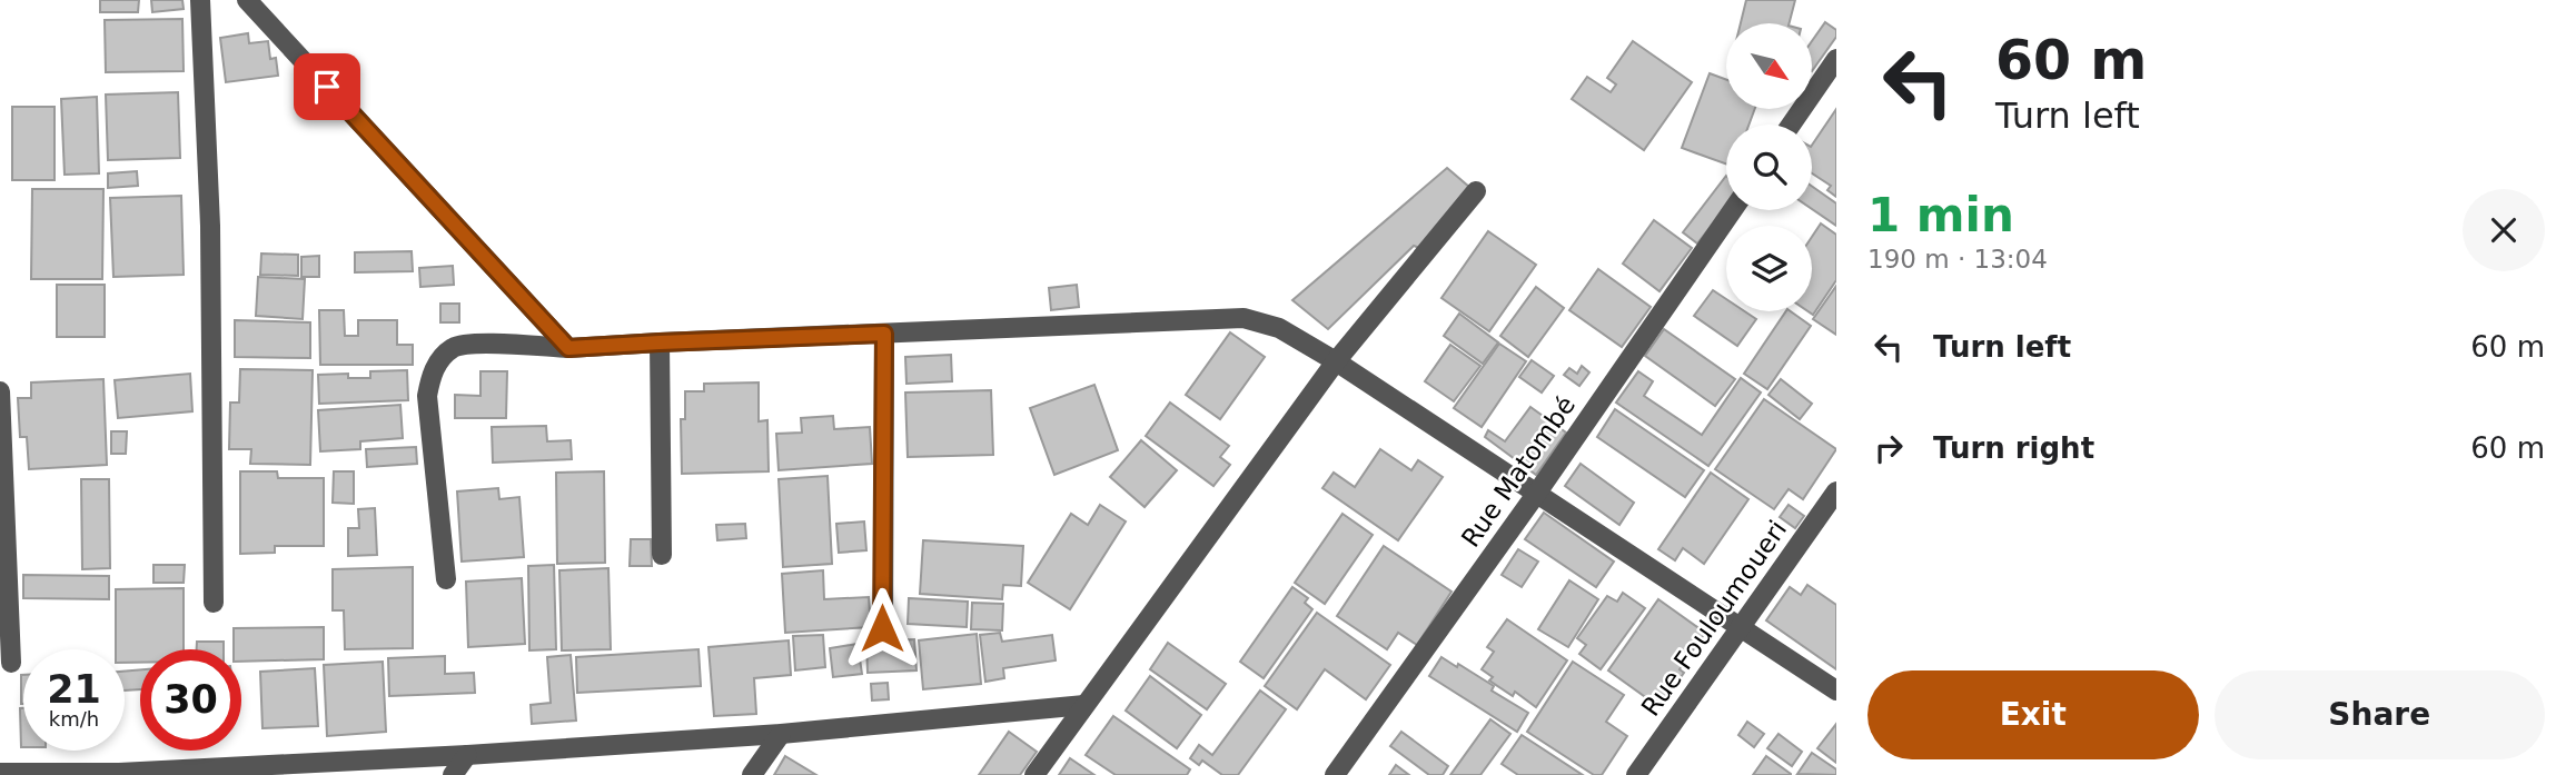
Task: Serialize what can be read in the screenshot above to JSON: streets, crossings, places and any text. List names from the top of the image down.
{
  "streets": {
    "street": ["Rue Matombé", "Rue Fouloumoueri"]
  },
  "north": "bottom right",
  "page": {
    "turn": ["60 m", "Turn left"],
    "heading": ["1 min", "190 m · 13:04"],
    "list": [
      {
        "name": "Turn left",
        "value": "60 m"
      },
      {
        "name": "Turn right",
        "value": "60 m"
      }
    ],
    "speed": "21 km/h",
    "limit": "30",
    "buttons": ["Exit", "Share"]
  }
}
